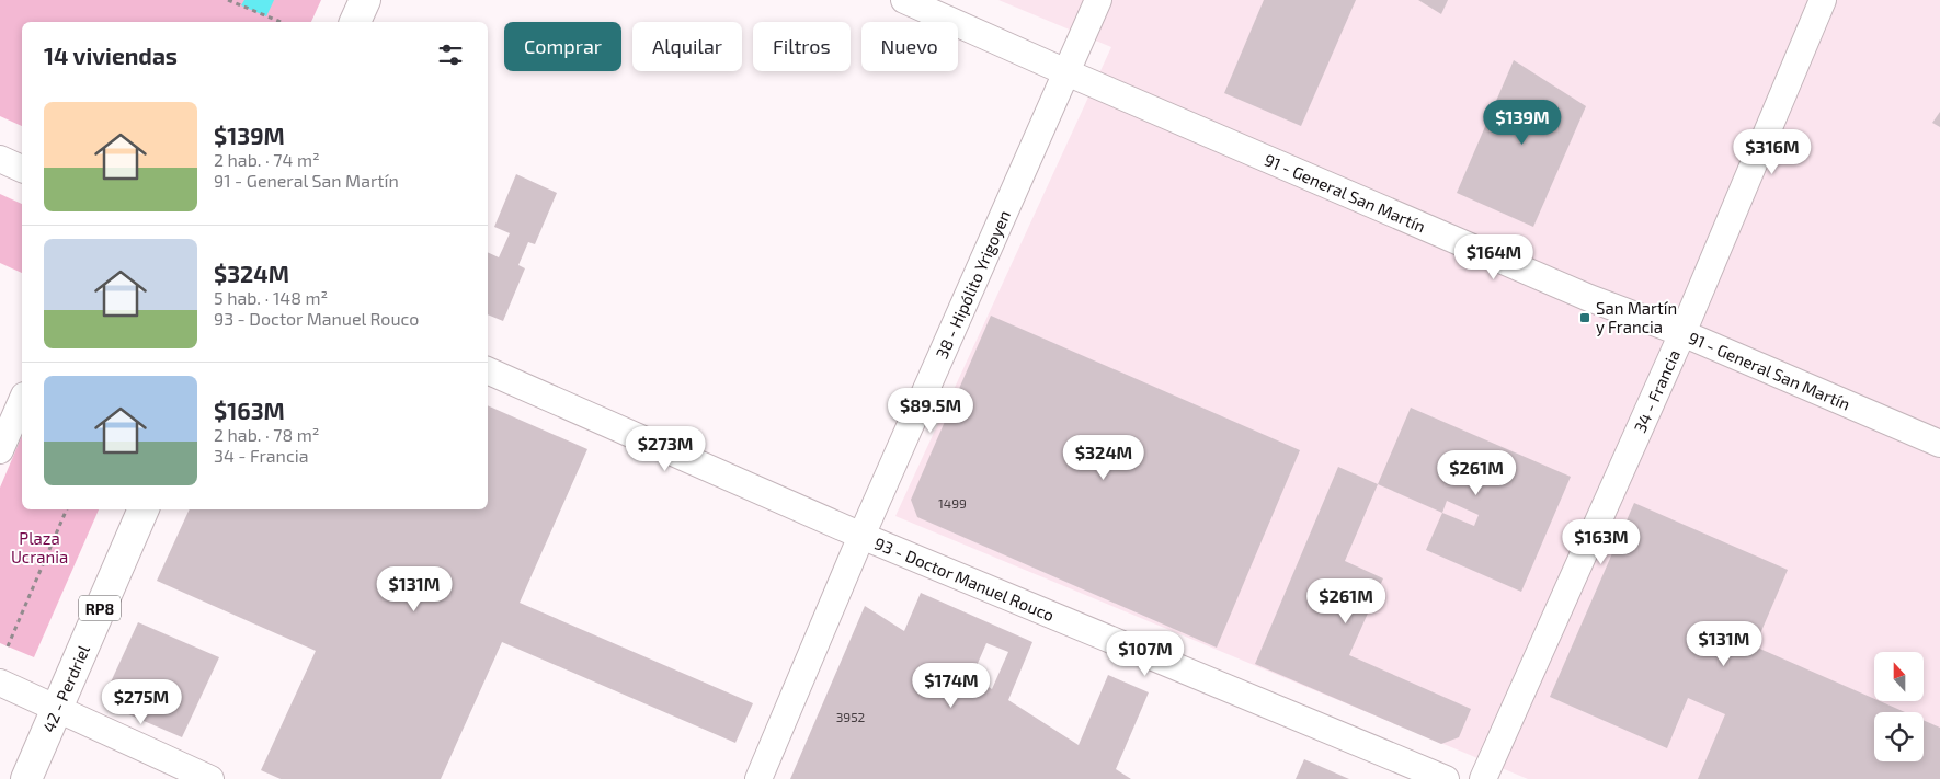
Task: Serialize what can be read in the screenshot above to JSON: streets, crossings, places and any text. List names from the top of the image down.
{
  "streets": {
    "main road": ["RP8", "42 - Perdriel"],
    "street": [
      "91 - General San Martín",
      "38 - Hipólito Yrigoyen",
      "34 - Francia",
      "93 - Doctor Manuel Rouco"
    ]
  },
  "crossings": [
    ["91 - General San Martín", "38 - Hipólito Yrigoyen"],
    ["91 - General San Martín", "34 - Francia"],
    ["38 - Hipólito Yrigoyen", "93 - Doctor Manuel Rouco"]
  ],
  "parks": ["Plaza Ucrania"],
  "places": {
    "transit": ["San Martín y Francia"]
  },
  "house_numbers": ["1499", "3952"],
  "north": "top",
  "page": {
    "chip": [
      "Comprar",
      "Alquilar",
      "Filtros",
      "Nuevo"
    ],
    "heading": "14 viviendas",
    "list": [
      {
        "name": "$139M",
        "note": "2 hab. · 74 m² · 91 - General San Martín"
      },
      {
        "name": "$324M",
        "note": "5 hab. · 148 m² · 93 - Doctor Manuel Rouco"
      },
      {
        "name": "$163M",
        "note": "2 hab. · 78 m² · 34 - Francia"
      }
    ],
    "price": [
      "$139M",
      "$316M",
      "$164M",
      "$89.5M",
      "$273M",
      "$324M",
      "$261M",
      "$163M",
      "$131M",
      "$261M",
      "$131M",
      "$107M",
      "$174M",
      "$275M"
    ]
  }
}
